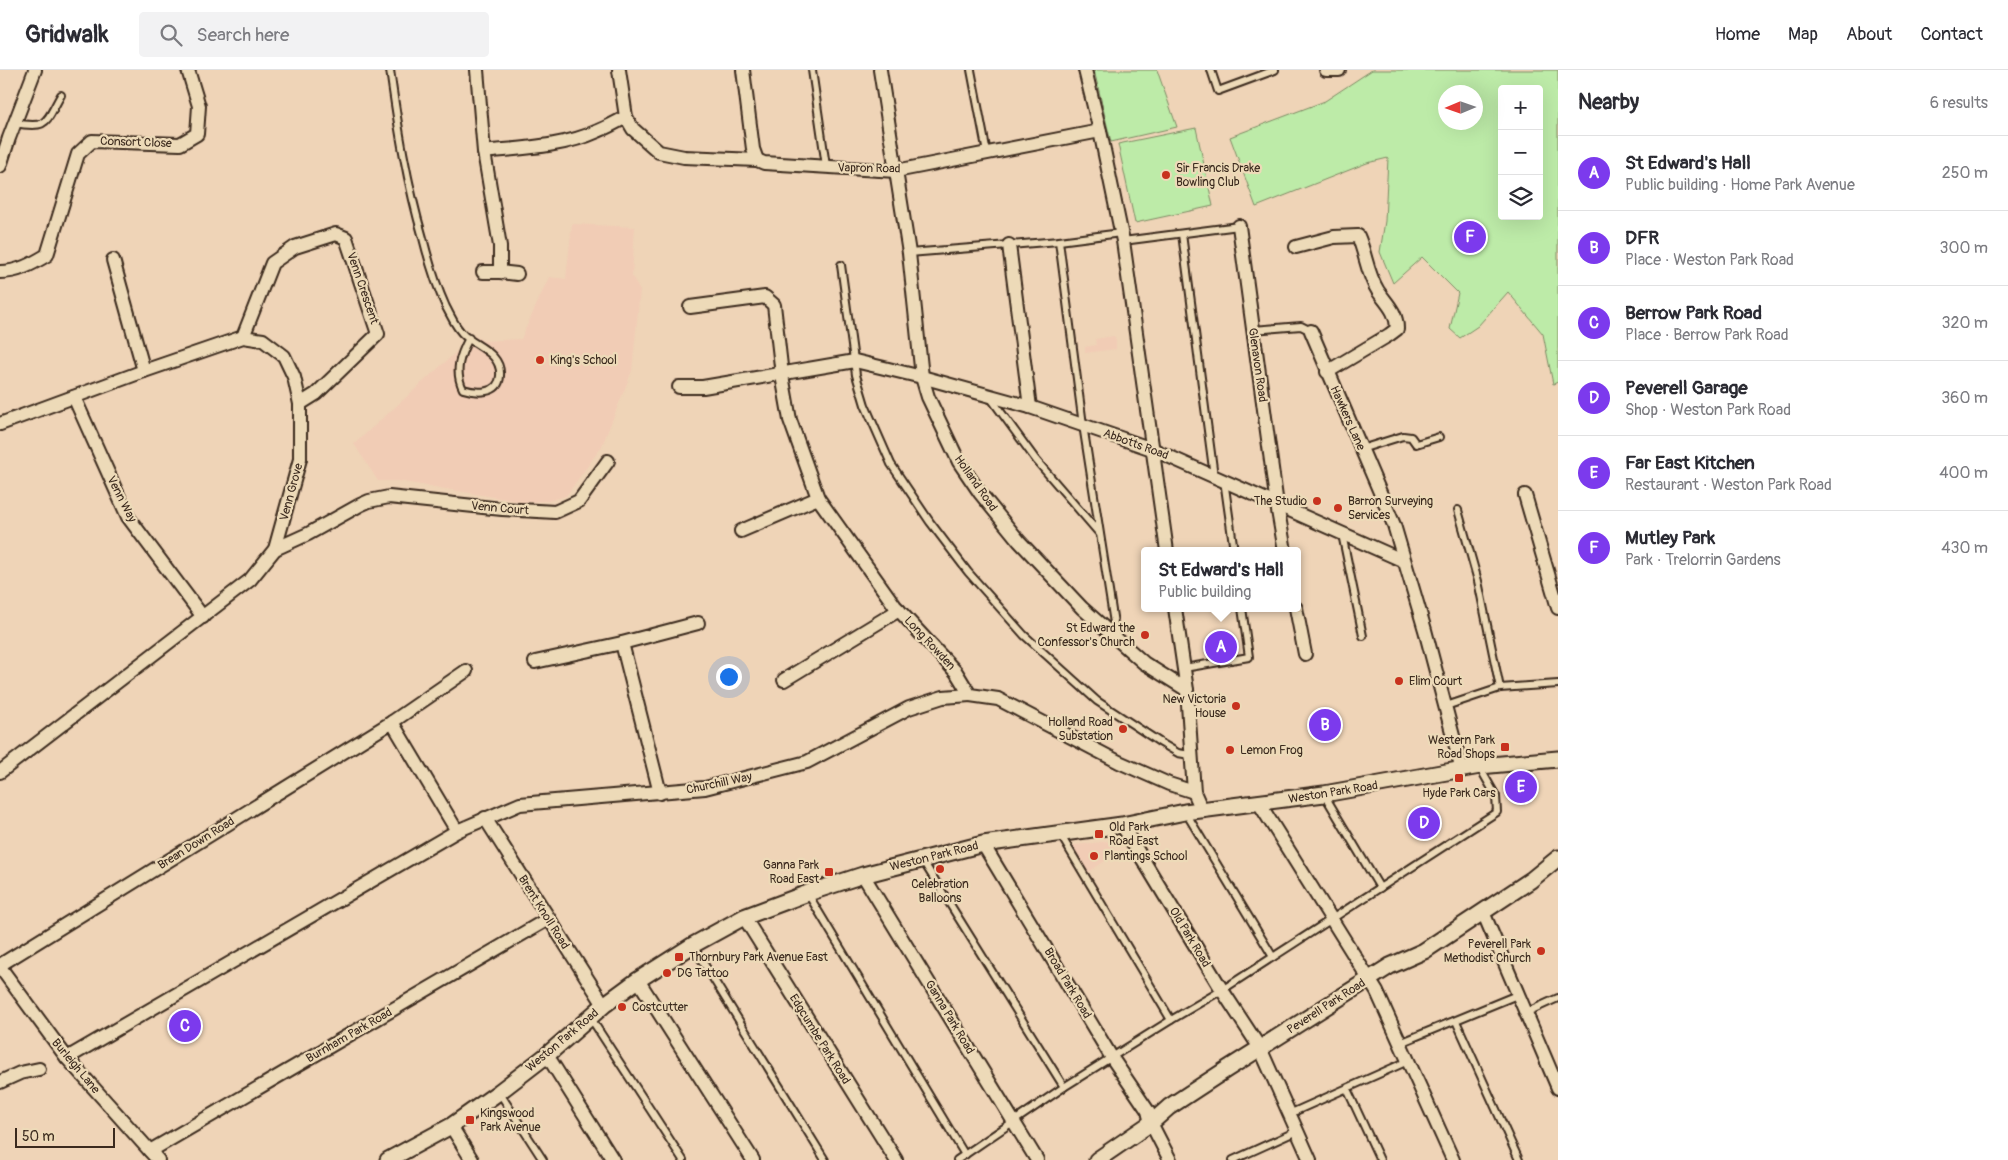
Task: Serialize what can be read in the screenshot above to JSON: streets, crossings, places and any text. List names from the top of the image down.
{
  "streets": {
    "street": [
      "Consort Close",
      "Vapron Road",
      "Venn Crescent",
      "Glenavon Road",
      "Hawkers Lane",
      "Abbotts Road",
      "Holland Road",
      "Venn Grove",
      "Venn Way",
      "Venn Court",
      "Long Rowden",
      "Churchill Way",
      "Weston Park Road",
      "Brean Down Road",
      "Brent Knoll Road",
      "Old Park Road",
      "Broad Park Road",
      "Peverell Park Road",
      "Ganna Park Road",
      "Burnham Park Road",
      "Edgcumbe Park Road",
      "Burleigh Lane"
    ]
  },
  "crossings": [
    ["Vapron Road", "Holland Road"],
    ["Venn Crescent", "Venn Grove"],
    ["Glenavon Road", "Hawkers Lane"],
    ["Glenavon Road", "Abbotts Road"],
    ["Hawkers Lane", "Abbotts Road"],
    ["Hawkers Lane", "Weston Park Road"],
    ["Abbotts Road", "Holland Road"],
    ["Venn Grove", "Venn Way"],
    ["Venn Grove", "Venn Court"],
    ["Long Rowden", "Churchill Way"],
    ["Churchill Way", "Brent Knoll Road"],
    ["Churchill Way", "Burleigh Lane"],
    ["Weston Park Road", "Brent Knoll Road"],
    ["Weston Park Road", "Old Park Road"],
    ["Weston Park Road", "Broad Park Road"],
    ["Weston Park Road", "Ganna Park Road"],
    ["Weston Park Road", "Edgcumbe Park Road"],
    ["Brean Down Road", "Burleigh Lane"],
    ["Brent Knoll Road", "Burnham Park Road"],
    ["Old Park Road", "Peverell Park Road"],
    ["Broad Park Road", "Peverell Park Road"],
    ["Burnham Park Road", "Burleigh Lane"]
  ],
  "places": {
    "other": [
      "Sir Francis Drake Bowling Club",
      "King's School",
      "The Studio",
      "Barron Surveying Services",
      "St Edward the Confessor's Church",
      "Elim Court",
      "New Victoria House",
      "Holland Road Substation",
      "Lemon Frog",
      "Plantings School",
      "Celebration Balloons",
      "Peverell Park Methodist Church",
      "DG Tattoo",
      "Costcutter"
    ],
    "transit": [
      "Western Park Road Shops",
      "Hyde Park Cars",
      "Old Park Road East",
      "Ganna Park Road East",
      "Thornbury Park Avenue East",
      "Kingswood Park Avenue"
    ]
  },
  "scale_bar": "50 m",
  "north": "left",
  "page": {
    "header": "Gridwalk",
    "search": "Search here",
    "nav": [
      "Home",
      "Map",
      "About",
      "Contact"
    ],
    "heading": ["Nearby", "6 results"],
    "map_buttons": ["+", "−"],
    "list": [
      {
        "mark": "A",
        "name": "St Edward's Hall",
        "note": "Public building · Home Park Avenue",
        "value": "250 m"
      },
      {
        "mark": "B",
        "name": "DFR",
        "note": "Place · Weston Park Road",
        "value": "300 m"
      },
      {
        "mark": "C",
        "name": "Berrow Park Road",
        "note": "Place · Berrow Park Road",
        "value": "320 m"
      },
      {
        "mark": "D",
        "name": "Peverell Garage",
        "note": "Shop · Weston Park Road",
        "value": "360 m"
      },
      {
        "mark": "E",
        "name": "Far East Kitchen",
        "note": "Restaurant · Weston Park Road",
        "value": "400 m"
      },
      {
        "mark": "F",
        "name": "Mutley Park",
        "note": "Park · Trelorrin Gardens",
        "value": "430 m"
      }
    ],
    "pins": [
      "F",
      "A",
      "B",
      "E",
      "D",
      "C"
    ],
    "popup": ["St Edward's Hall", "Public building"],
    "scale": "50 m"
  }
}
